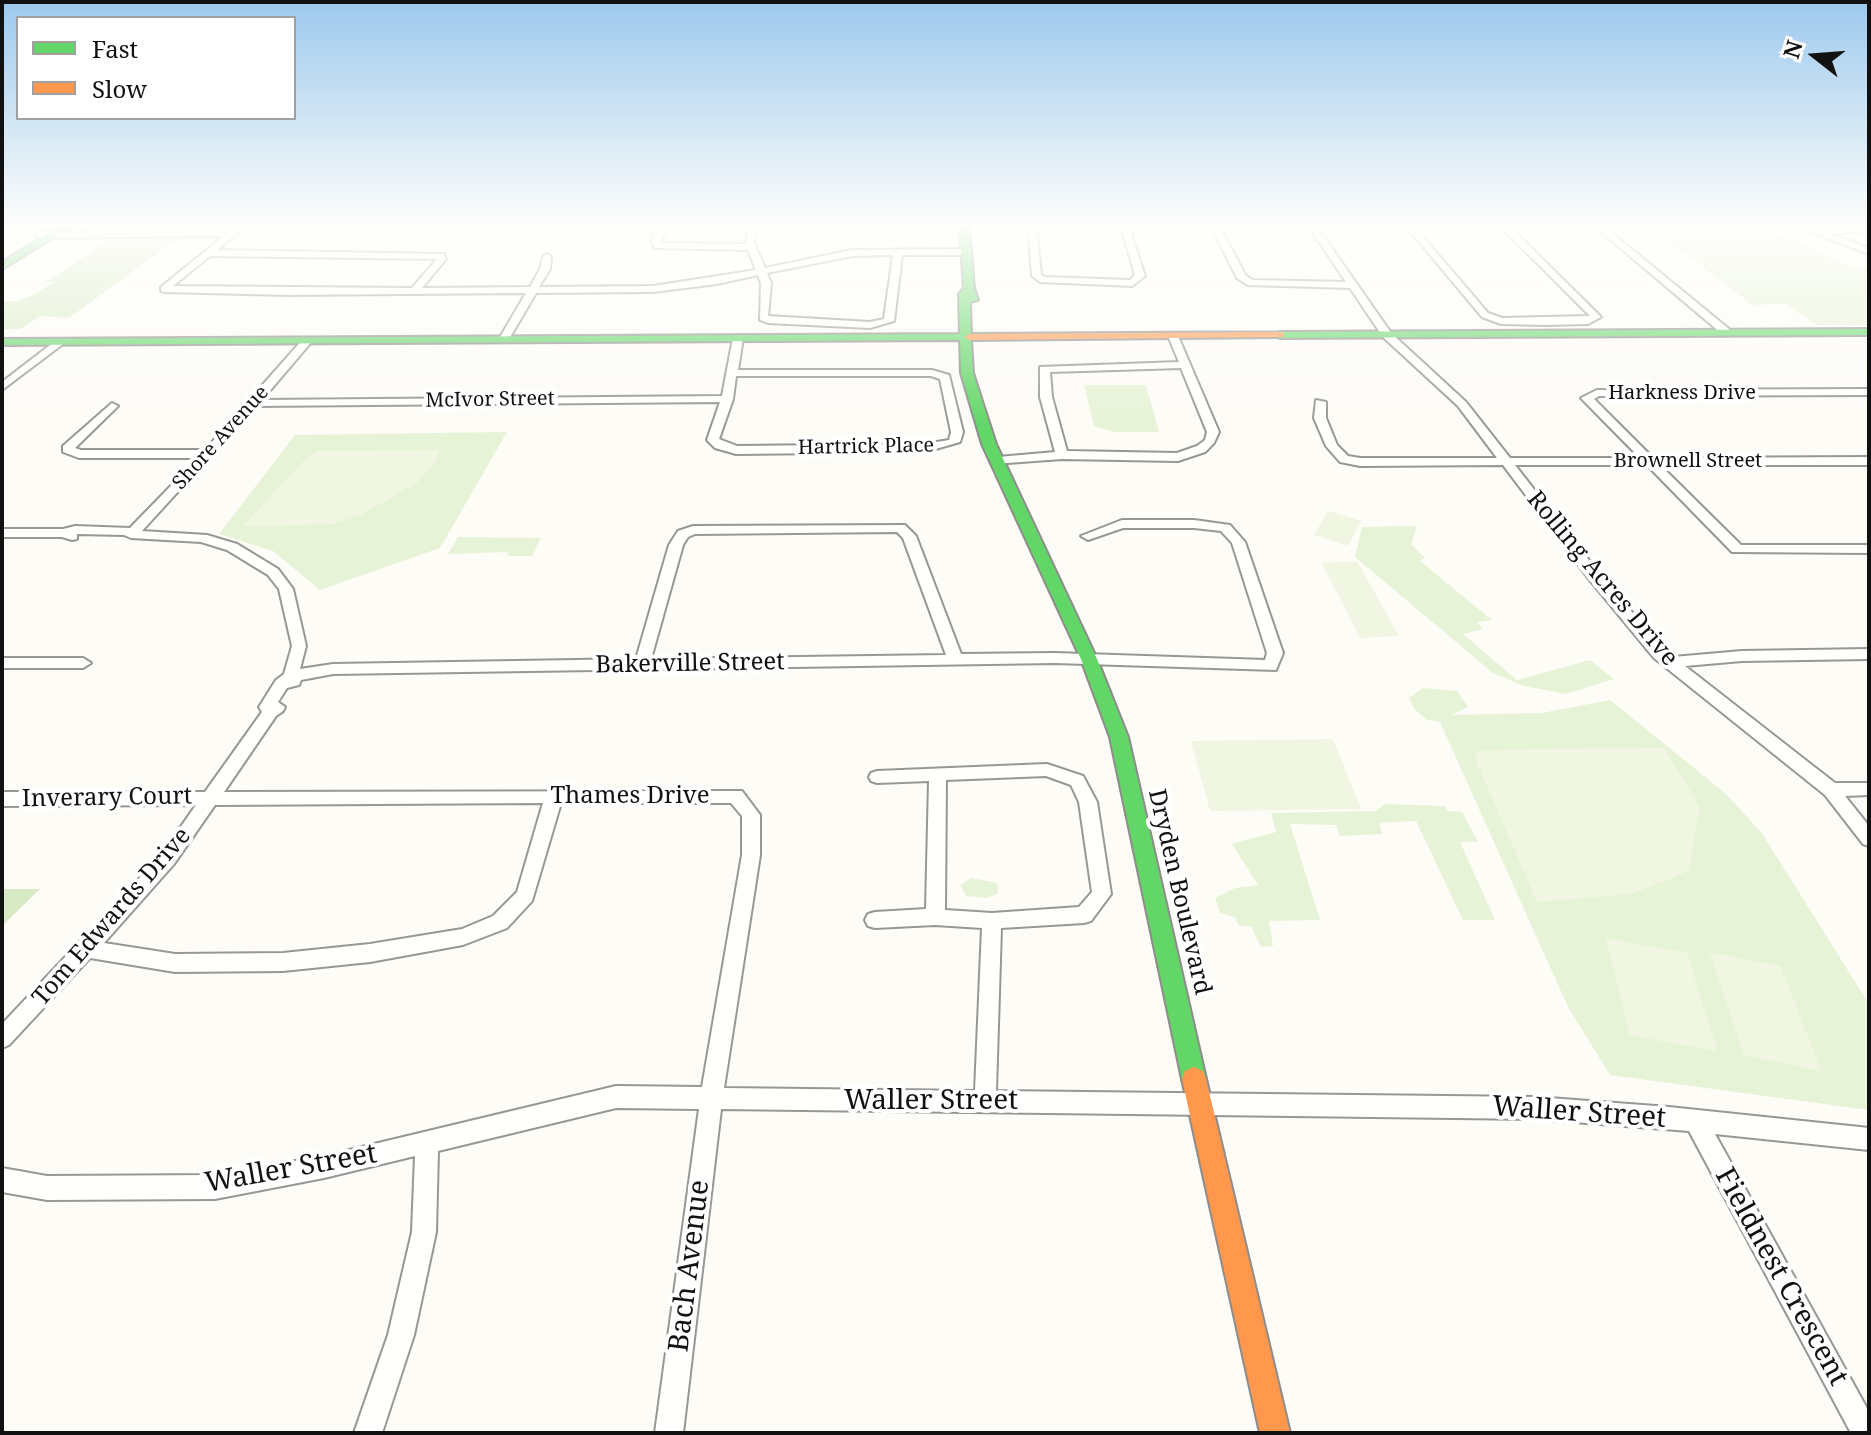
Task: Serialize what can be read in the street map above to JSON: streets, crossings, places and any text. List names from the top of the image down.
{
  "streets": {
    "street": [
      "Harkness Drive",
      "McIvor Street",
      "Shore Avenue",
      "Hartrick Place",
      "Brownell Street",
      "Rolling Acres Drive",
      "Bakerville Street",
      "Thames Drive",
      "Inverary Court",
      "Dryden Boulevard",
      "Tom Edwards Drive",
      "Waller Street",
      "Bach Avenue",
      "Fieldnest Crescent"
    ]
  },
  "crossings": [
    ["Harkness Drive", "Brownell Street"],
    ["McIvor Street", "Shore Avenue"],
    ["McIvor Street", "Hartrick Place"],
    ["Shore Avenue", "Tom Edwards Drive"],
    ["Brownell Street", "Rolling Acres Drive"],
    ["Bakerville Street", "Dryden Boulevard"],
    ["Bakerville Street", "Tom Edwards Drive"],
    ["Thames Drive", "Inverary Court"],
    ["Thames Drive", "Tom Edwards Drive"],
    ["Thames Drive", "Waller Street"],
    ["Thames Drive", "Bach Avenue"],
    ["Inverary Court", "Tom Edwards Drive"],
    ["Dryden Boulevard", "Waller Street"],
    ["Waller Street", "Bach Avenue"],
    ["Waller Street", "Fieldnest Crescent"]
  ],
  "legend": ["Fast", "Slow"],
  "north": "left"
}
